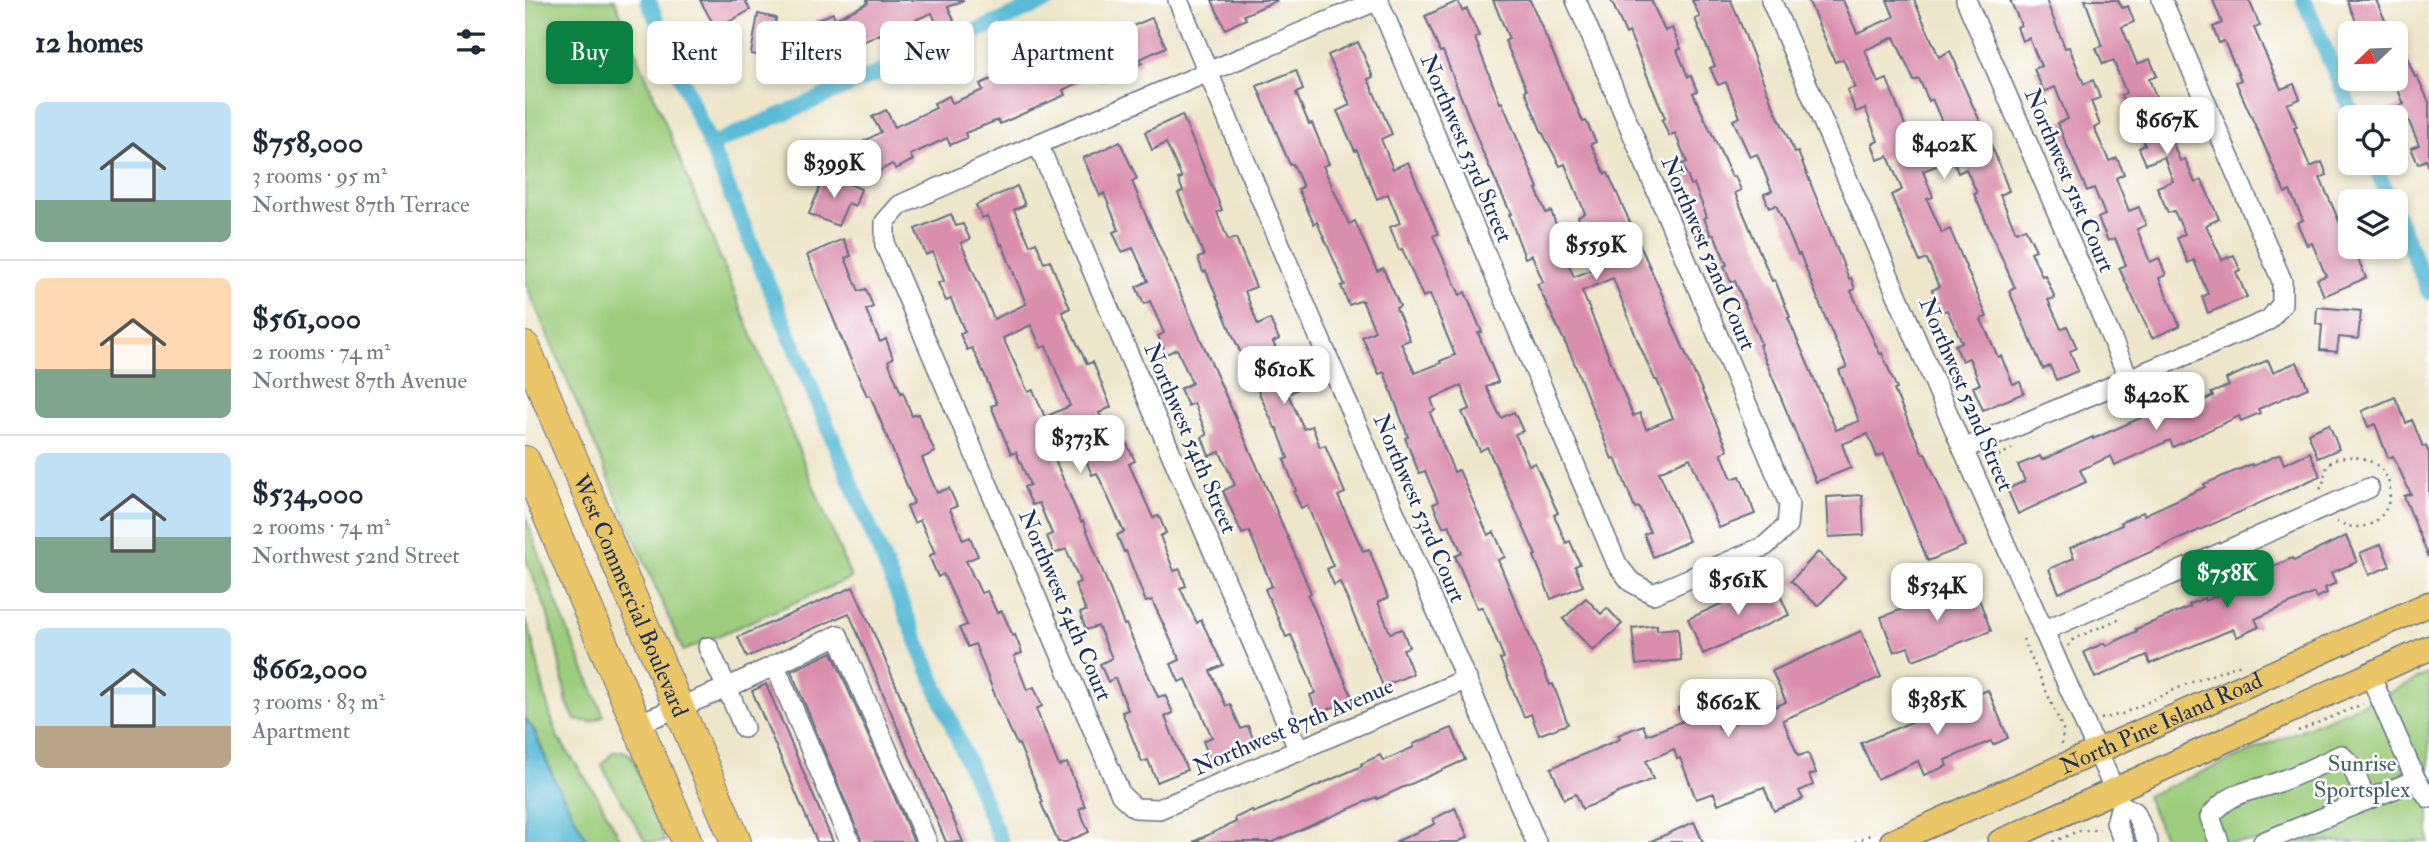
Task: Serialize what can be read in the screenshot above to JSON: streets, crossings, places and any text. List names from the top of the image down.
{
  "streets": {
    "highway": ["West Commercial Boulevard"],
    "main road": ["North Pine Island Road"],
    "street": [
      "Northwest 53rd Street",
      "Northwest 51st Court",
      "Northwest 52nd Court",
      "Northwest 52nd Street",
      "Northwest 54th Street",
      "Northwest 53rd Court",
      "Northwest 54th Court",
      "Northwest 87th Avenue"
    ]
  },
  "crossings": [
    ["Northwest 53rd Street", "Northwest 52nd Court"],
    ["Northwest 52nd Street", "North Pine Island Road"],
    ["Northwest 54th Street", "Northwest 54th Court"],
    ["Northwest 54th Street", "Northwest 87th Avenue"],
    ["Northwest 53rd Court", "Northwest 87th Avenue"],
    ["Northwest 54th Court", "Northwest 87th Avenue"]
  ],
  "parks": ["Sunrise Sportsplex"],
  "north": "bottom left",
  "page": {
    "heading": "12 homes",
    "chip": [
      "Buy",
      "Rent",
      "Filters",
      "New",
      "Apartment"
    ],
    "list": [
      {
        "name": "$758,000",
        "note": "3 rooms · 95 m² · Northwest 87th Terrace"
      },
      {
        "name": "$561,000",
        "note": "2 rooms · 74 m² · Northwest 87th Avenue"
      },
      {
        "name": "$534,000",
        "note": "2 rooms · 74 m² · Northwest 52nd Street"
      },
      {
        "name": "$662,000",
        "note": "3 rooms · 83 m² · Apartment"
      }
    ],
    "price": [
      "$667K",
      "$402K",
      "$399K",
      "$559K",
      "$610K",
      "$420K",
      "$373K",
      "$758K",
      "$561K",
      "$534K",
      "$385K",
      "$662K"
    ]
  }
}
